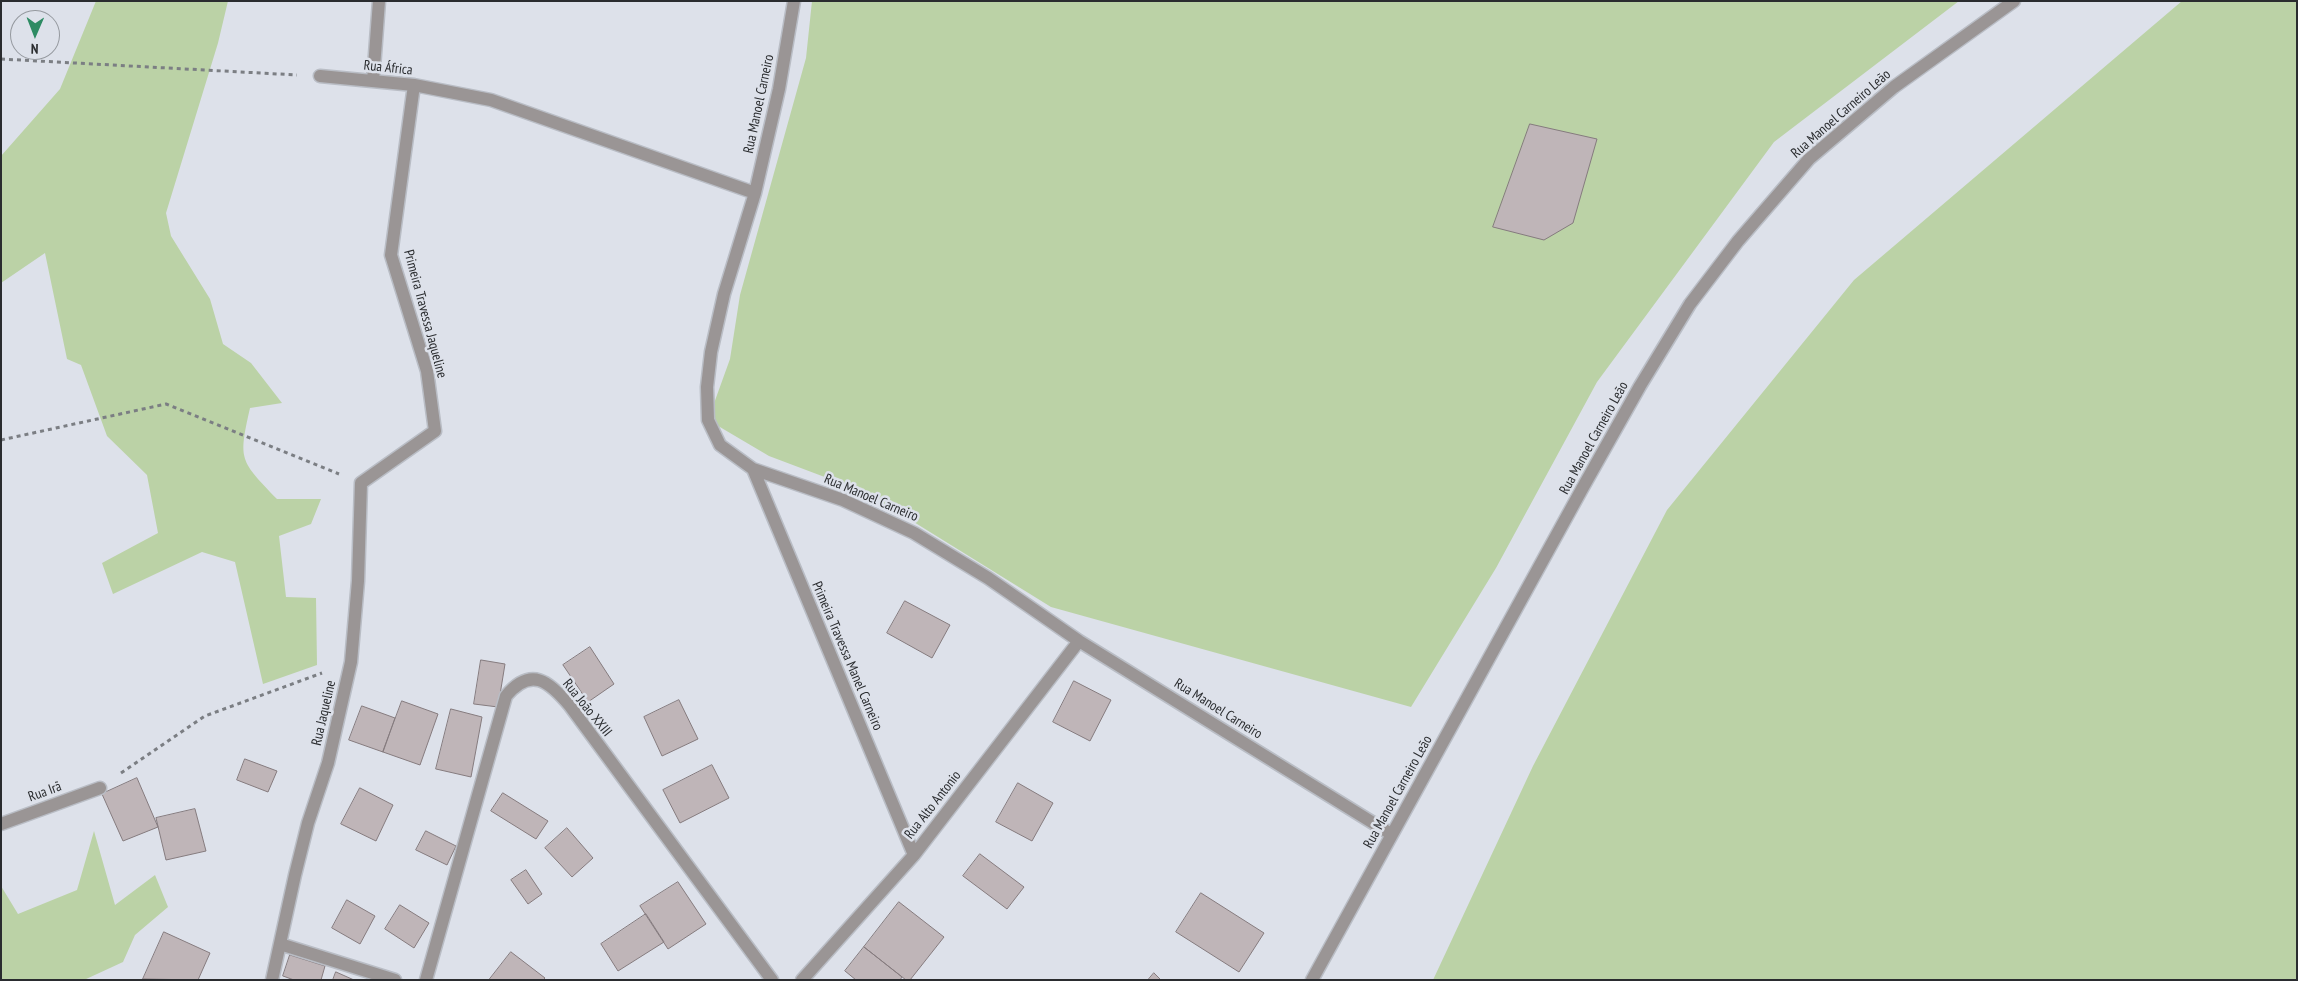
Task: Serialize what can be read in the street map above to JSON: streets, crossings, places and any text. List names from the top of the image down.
{
  "streets": {
    "street": [
      "Rua África",
      "Rua Manoel Carneiro",
      "Rua Manoel Carneiro Leão",
      "Primeira Travessa Jaqueline",
      "Primeira Travessa Manel Carneiro",
      "Rua João XXIII",
      "Rua Jaqueline",
      "Rua Irã",
      "Rua Alto Antonio"
    ]
  },
  "crossings": [
    ["Rua África", "Rua Manoel Carneiro"],
    ["Rua África", "Primeira Travessa Jaqueline"],
    ["Rua Manoel Carneiro", "Rua Manoel Carneiro Leão"],
    ["Rua Manoel Carneiro", "Primeira Travessa Manel Carneiro"],
    ["Rua Manoel Carneiro", "Rua Alto Antonio"],
    ["Primeira Travessa Jaqueline", "Rua Jaqueline"],
    ["Primeira Travessa Manel Carneiro", "Rua Alto Antonio"]
  ],
  "north": "bottom"
}
